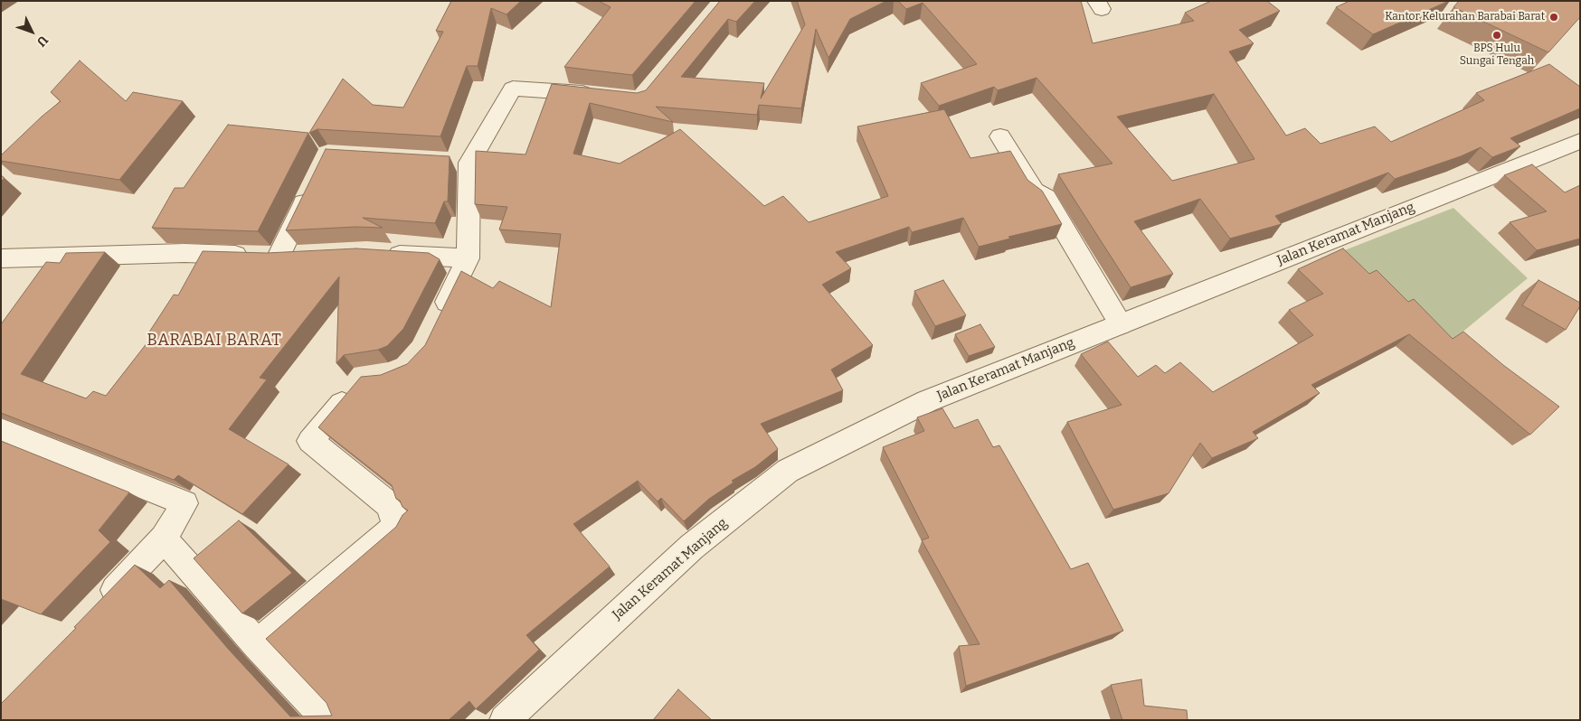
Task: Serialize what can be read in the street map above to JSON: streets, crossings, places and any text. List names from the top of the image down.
{
  "streets": {
    "street": ["Jalan Keramat Manjang"]
  },
  "districts": ["BARABAI BARAT"],
  "places": ["Kantor Kelurahan Barabai Barat", "BPS Hulu Sungai Tengah"],
  "north": "bottom right"
}
